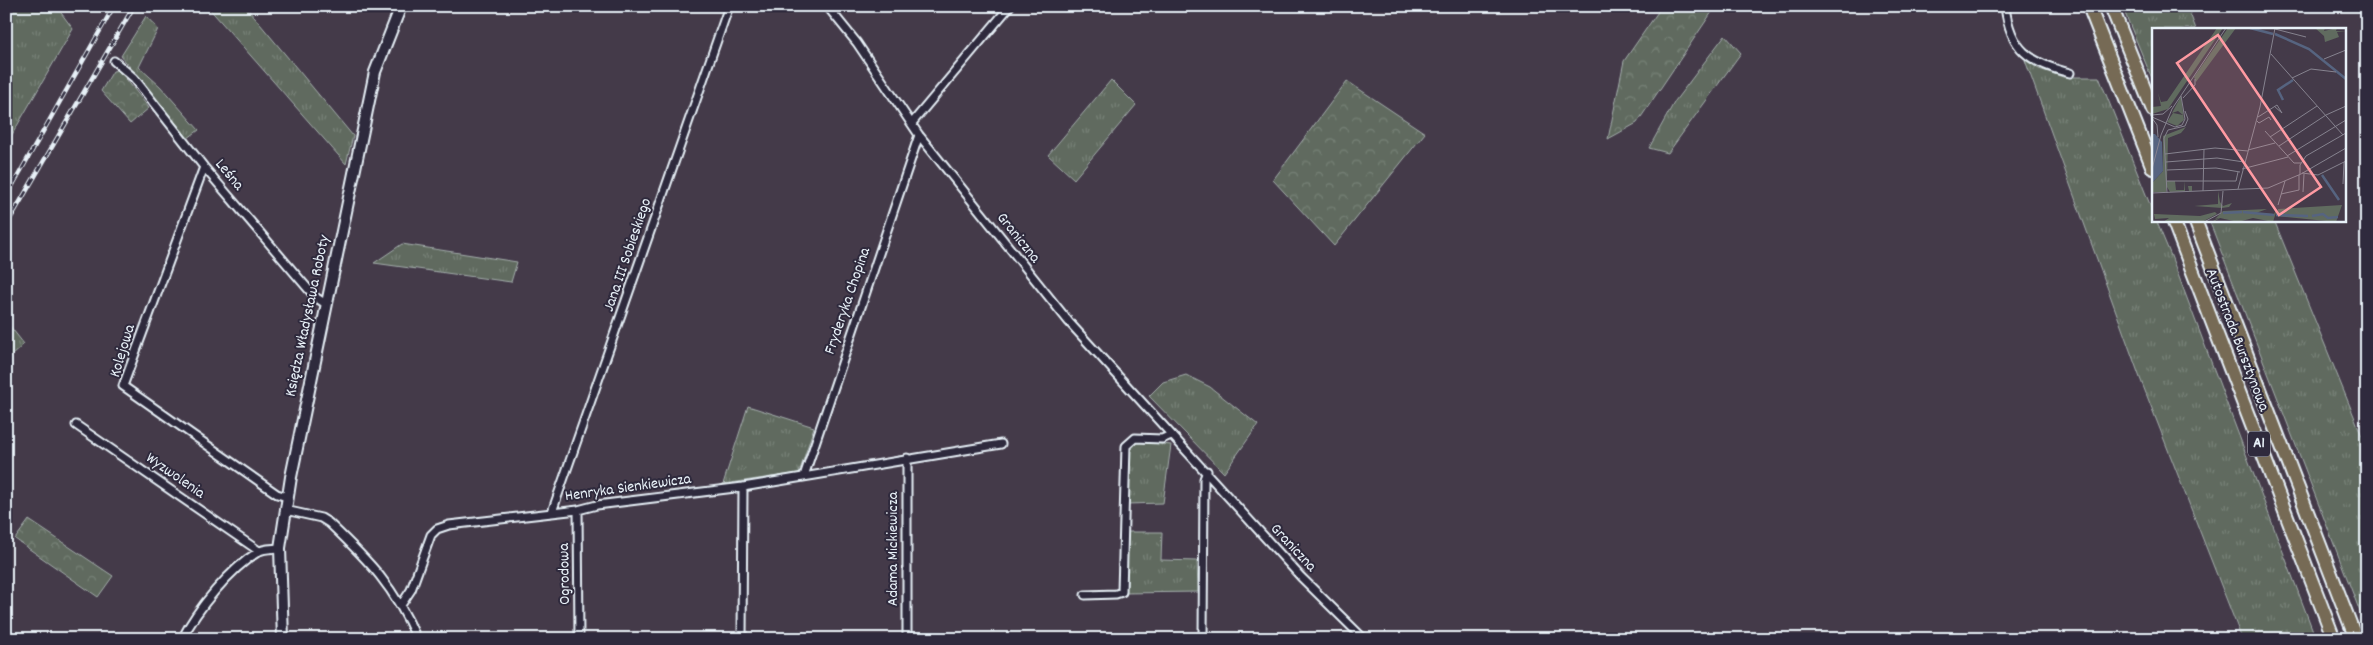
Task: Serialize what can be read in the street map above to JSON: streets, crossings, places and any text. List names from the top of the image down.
{
  "streets": {
    "highway": ["Autostrada Bursztynowa", "A1"],
    "main road": ["Księdza Władysława Roboty"],
    "street": [
      "Leśna",
      "Graniczna",
      "Jana III Sobieskiego",
      "Fryderyka Chopina",
      "Kolejowa",
      "Wyzwolenia",
      "Henryka Sienkiewicza",
      "Adama Mickiewicza",
      "Ogrodowa"
    ]
  },
  "crossings": [
    ["Leśna", "Księdza Władysława Roboty"],
    ["Leśna", "Kolejowa"],
    ["Graniczna", "Fryderyka Chopina"],
    ["Jana III Sobieskiego", "Henryka Sienkiewicza"],
    ["Fryderyka Chopina", "Henryka Sienkiewicza"],
    ["Księdza Władysława Roboty", "Kolejowa"],
    ["Henryka Sienkiewicza", "Adama Mickiewicza"],
    ["Henryka Sienkiewicza", "Ogrodowa"]
  ]
}
